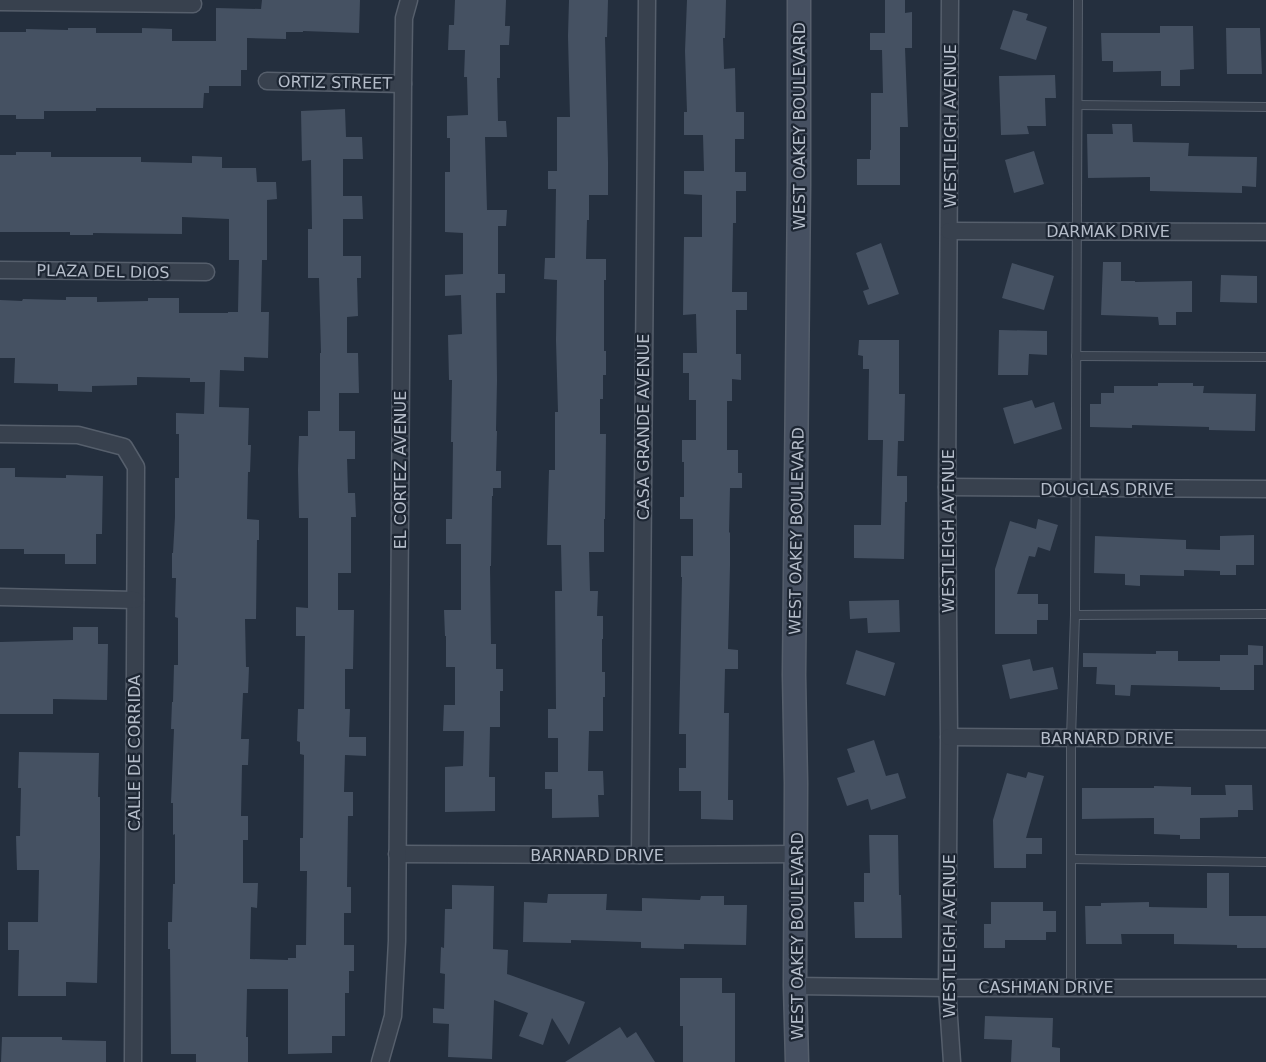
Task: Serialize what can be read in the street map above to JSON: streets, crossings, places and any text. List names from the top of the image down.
{
  "streets": {
    "main road": ["WEST OAKEY BOULEVARD"],
    "street": [
      "ORTIZ STREET",
      "WESTLEIGH AVENUE",
      "DARMAK DRIVE",
      "PLAZA DEL DIOS",
      "CASA GRANDE AVENUE",
      "EL CORTEZ AVENUE",
      "DOUGLAS DRIVE",
      "BARNARD DRIVE",
      "CALLE DE CORRIDA",
      "CASHMAN DRIVE"
    ]
  },
  "crossings": [
    ["ORTIZ STREET", "EL CORTEZ AVENUE"],
    ["WEST OAKEY BOULEVARD", "BARNARD DRIVE"],
    ["WEST OAKEY BOULEVARD", "CASHMAN DRIVE"],
    ["WESTLEIGH AVENUE", "DARMAK DRIVE"],
    ["WESTLEIGH AVENUE", "DOUGLAS DRIVE"],
    ["WESTLEIGH AVENUE", "BARNARD DRIVE"],
    ["WESTLEIGH AVENUE", "CASHMAN DRIVE"],
    ["CASA GRANDE AVENUE", "BARNARD DRIVE"],
    ["EL CORTEZ AVENUE", "BARNARD DRIVE"]
  ]
}
